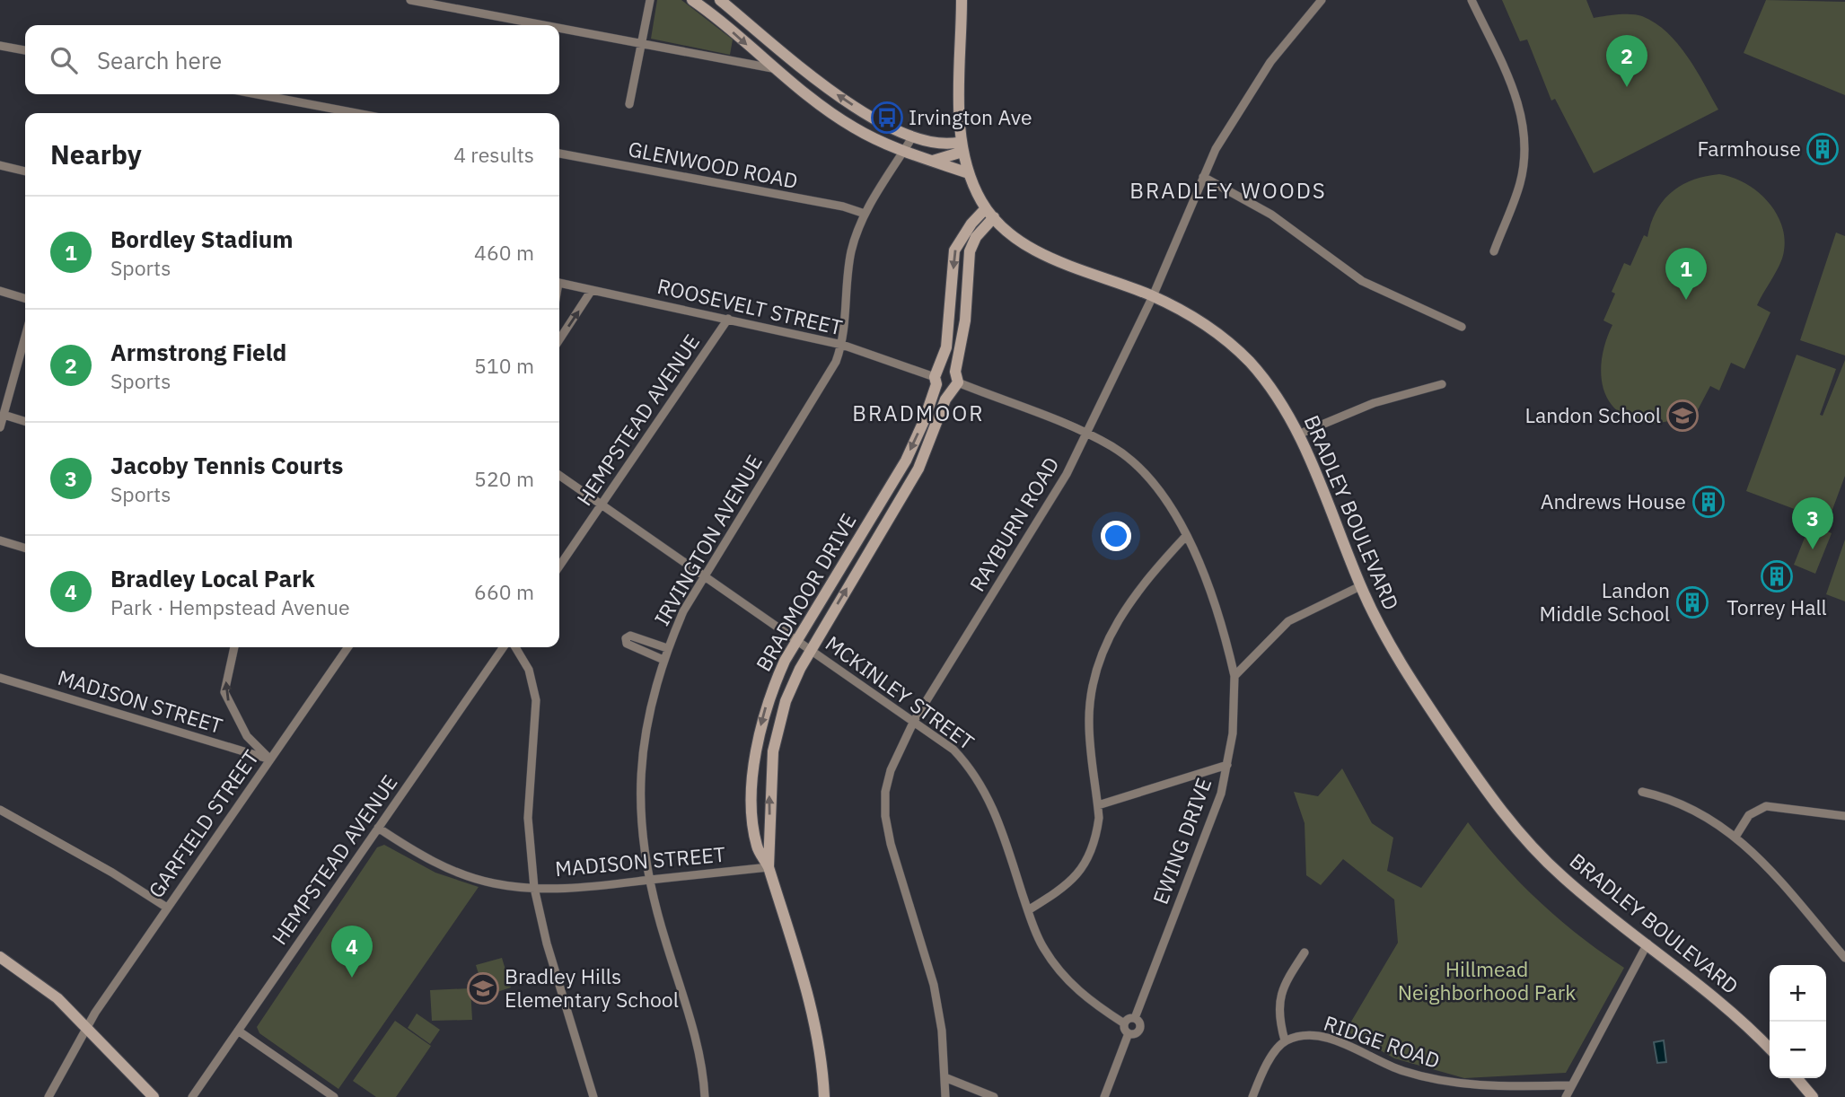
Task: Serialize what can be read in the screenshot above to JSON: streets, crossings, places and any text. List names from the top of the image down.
{
  "streets": {
    "street": [
      "GLENWOOD ROAD",
      "ROOSEVELT STREET",
      "HEMPSTEAD AVENUE",
      "BRADLEY BOULEVARD",
      "RAYBURN ROAD",
      "IRVINGTON AVENUE",
      "BRADMOOR DRIVE",
      "MCKINLEY STREET",
      "MADISON STREET",
      "GARFIELD STREET",
      "EWING DRIVE",
      "RIDGE ROAD"
    ]
  },
  "crossings": [
    ["GLENWOOD ROAD", "IRVINGTON AVENUE"],
    ["ROOSEVELT STREET", "HEMPSTEAD AVENUE"],
    ["ROOSEVELT STREET", "IRVINGTON AVENUE"],
    ["ROOSEVELT STREET", "BRADMOOR DRIVE"],
    ["HEMPSTEAD AVENUE", "MCKINLEY STREET"],
    ["HEMPSTEAD AVENUE", "MADISON STREET"],
    ["BRADLEY BOULEVARD", "RAYBURN ROAD"],
    ["BRADLEY BOULEVARD", "BRADMOOR DRIVE"],
    ["RAYBURN ROAD", "MCKINLEY STREET"],
    ["IRVINGTON AVENUE", "MCKINLEY STREET"],
    ["IRVINGTON AVENUE", "MADISON STREET"],
    ["BRADMOOR DRIVE", "MCKINLEY STREET"],
    ["BRADMOOR DRIVE", "MADISON STREET"],
    ["MCKINLEY STREET", "EWING DRIVE"],
    ["MADISON STREET", "GARFIELD STREET"]
  ],
  "districts": ["BRADLEY WOODS", "BRADMOOR"],
  "parks": ["Hillmead Neighborhood Park"],
  "places": {
    "bus stop": ["Irvington Ave"],
    "building": [
      "Farmhouse",
      "Andrews House",
      "Torrey Hall",
      "Landon Middle School"
    ],
    "school or university": ["Landon School", "Bradley Hills Elementary School"]
  },
  "page": {
    "search": "Search here",
    "pins": [
      "2",
      "1",
      "3",
      "4"
    ],
    "heading": ["Nearby", "4 results"],
    "list": [
      {
        "mark": "1",
        "name": "Bordley Stadium",
        "note": "Sports",
        "value": "460 m"
      },
      {
        "mark": "2",
        "name": "Armstrong Field",
        "note": "Sports",
        "value": "510 m"
      },
      {
        "mark": "3",
        "name": "Jacoby Tennis Courts",
        "note": "Sports",
        "value": "520 m"
      },
      {
        "mark": "4",
        "name": "Bradley Local Park",
        "note": "Park · Hempstead Avenue",
        "value": "660 m"
      }
    ],
    "map_buttons": ["+", "−"]
  }
}
